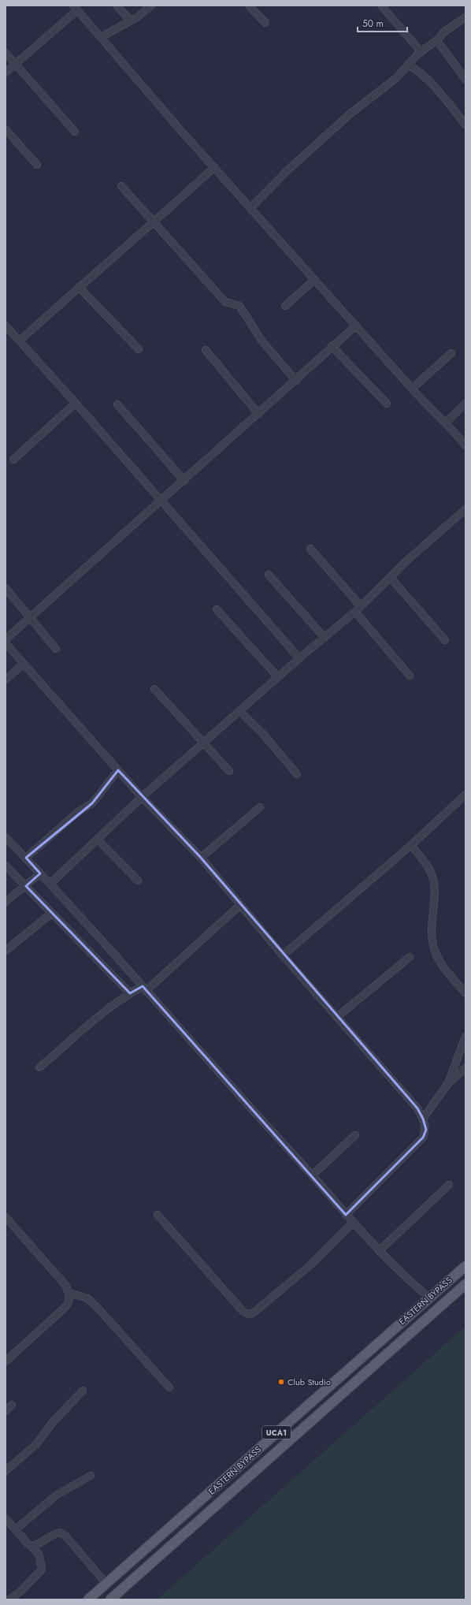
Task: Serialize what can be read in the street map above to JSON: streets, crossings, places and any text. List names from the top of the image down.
{
  "streets": {
    "main road": ["EASTERN BYPASS", "UCA1"]
  },
  "places": ["Club Studio"],
  "scale_bar": "50 m"
}
